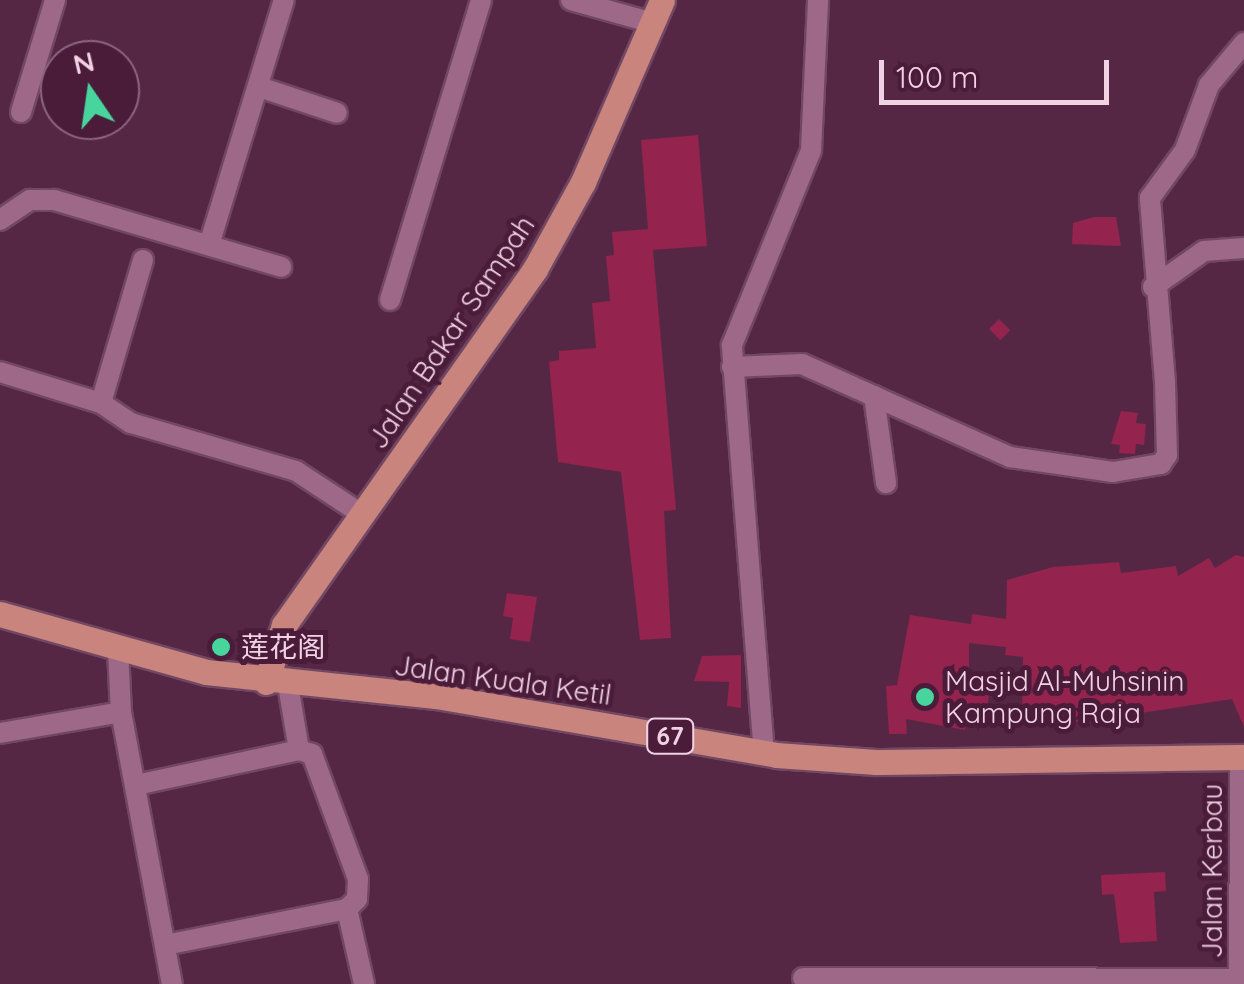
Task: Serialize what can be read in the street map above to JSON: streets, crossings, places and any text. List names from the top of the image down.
{
  "streets": {
    "main road": ["Jalan Bakar Sampah", "Jalan Kuala Ketil", "67"],
    "street": ["Jalan Kerbau"]
  },
  "crossings": [
    ["Jalan Bakar Sampah", "Jalan Kuala Ketil"],
    ["Jalan Kuala Ketil", "Jalan Kerbau"]
  ],
  "places": ["莲花阁", "Masjid Al-Muhsinin Kampung Raja"],
  "scale_bar": "100 m",
  "north": "top"
}
